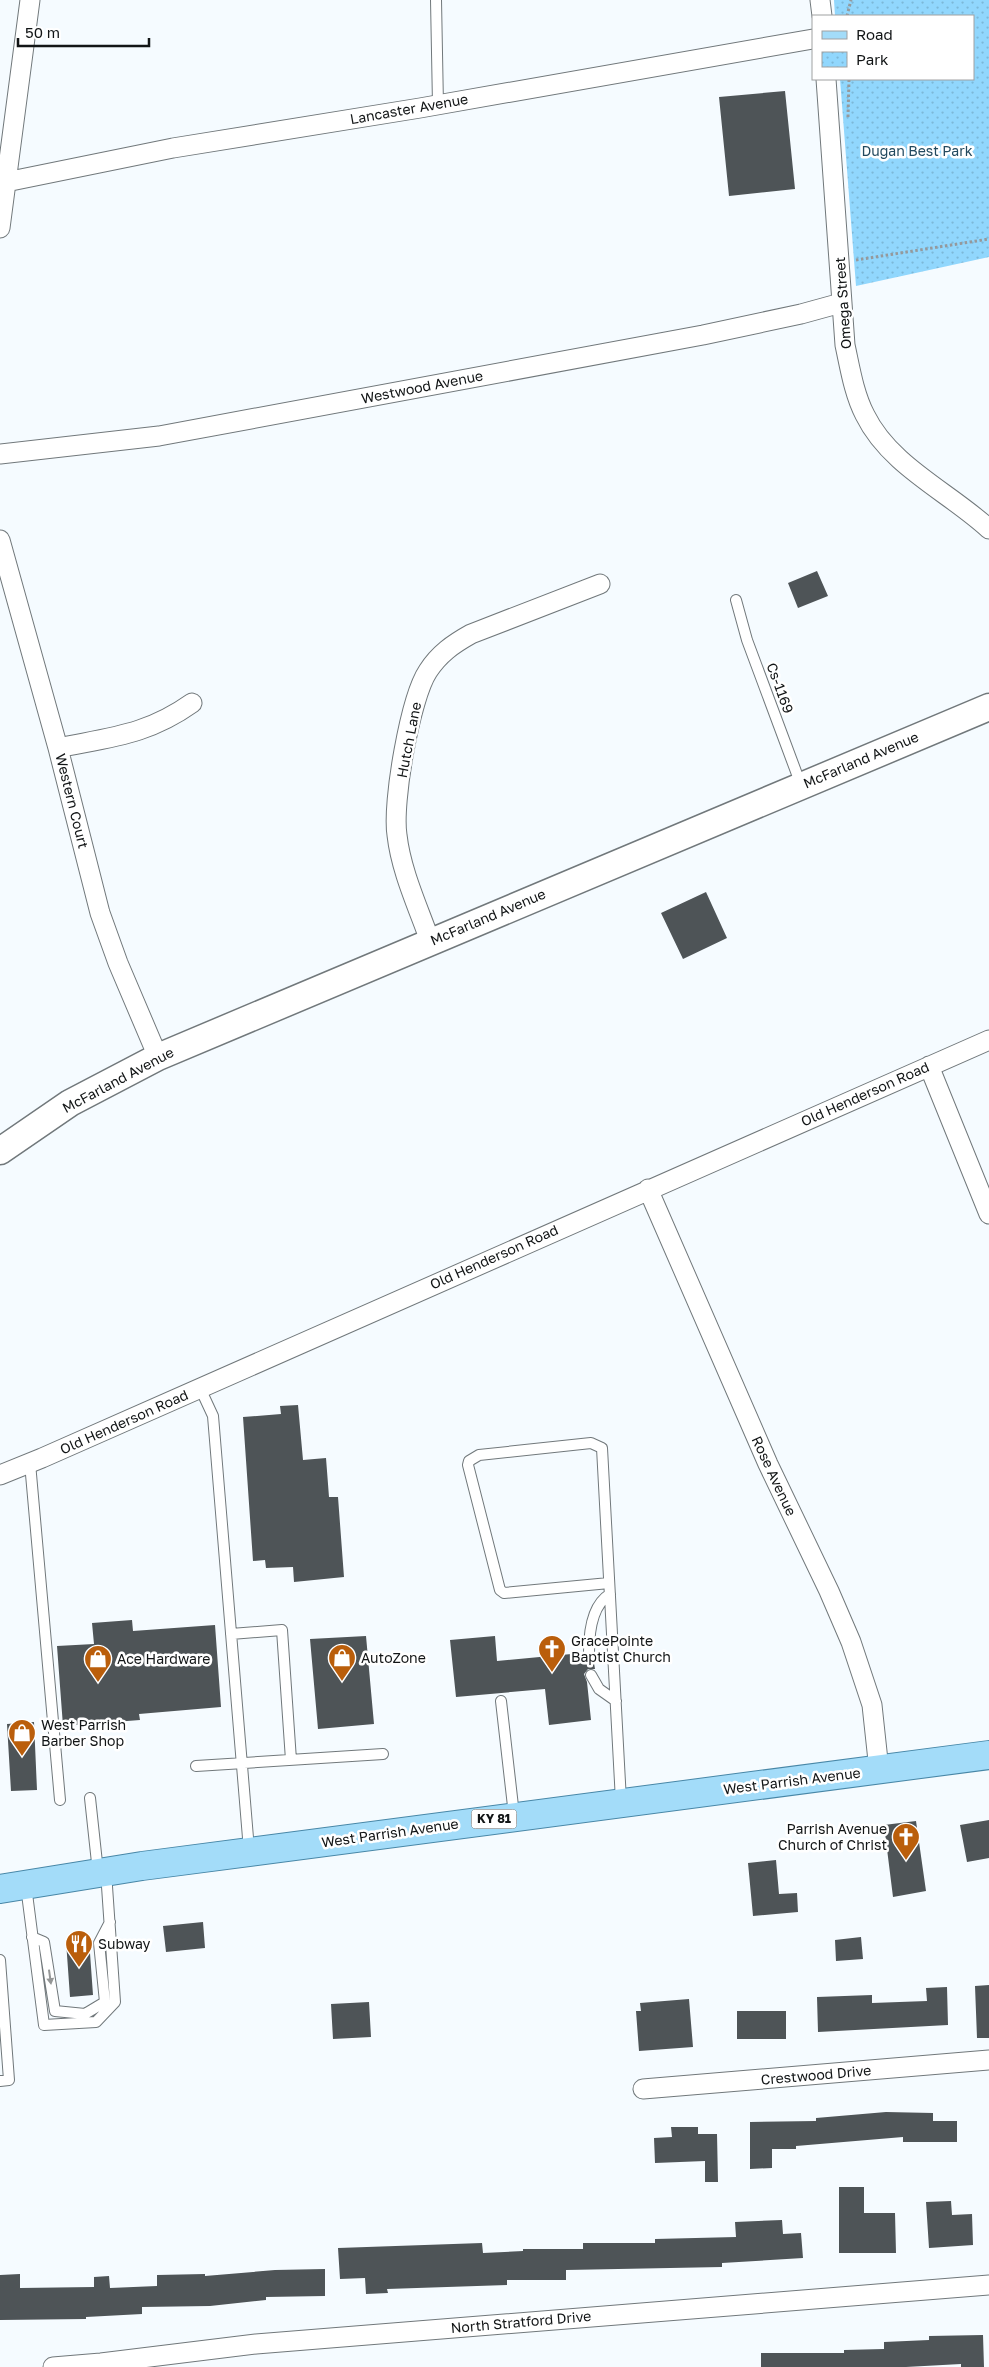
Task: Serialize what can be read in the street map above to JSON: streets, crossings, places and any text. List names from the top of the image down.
{
  "streets": {
    "main road": ["West Parrish Avenue", "KY 81"],
    "street": [
      "Lancaster Avenue",
      "Omega Street",
      "Westwood Avenue",
      "Hutch Lane",
      "McFarland Avenue",
      "Western Court",
      "Old Henderson Road",
      "Rose Avenue",
      "Crestwood Drive",
      "North Stratford Drive"
    ],
    "lane": ["Cs-1169"]
  },
  "crossings": [
    ["Omega Street", "Westwood Avenue"],
    ["Cs-1169", "McFarland Avenue"],
    ["Hutch Lane", "McFarland Avenue"],
    ["McFarland Avenue", "Western Court"],
    ["Old Henderson Road", "Rose Avenue"],
    ["Rose Avenue", "West Parrish Avenue"]
  ],
  "parks": ["Dugan Best Park"],
  "places": {
    "church": ["GracePointe Baptist Church", "Parrish Avenue Church of Christ"],
    "shop": ["AutoZone", "Ace Hardware", "West Parrish Barber Shop"],
    "restaurant": ["Subway"]
  },
  "legend": ["Road", "Park"],
  "scale_bar": "50 m"
}
